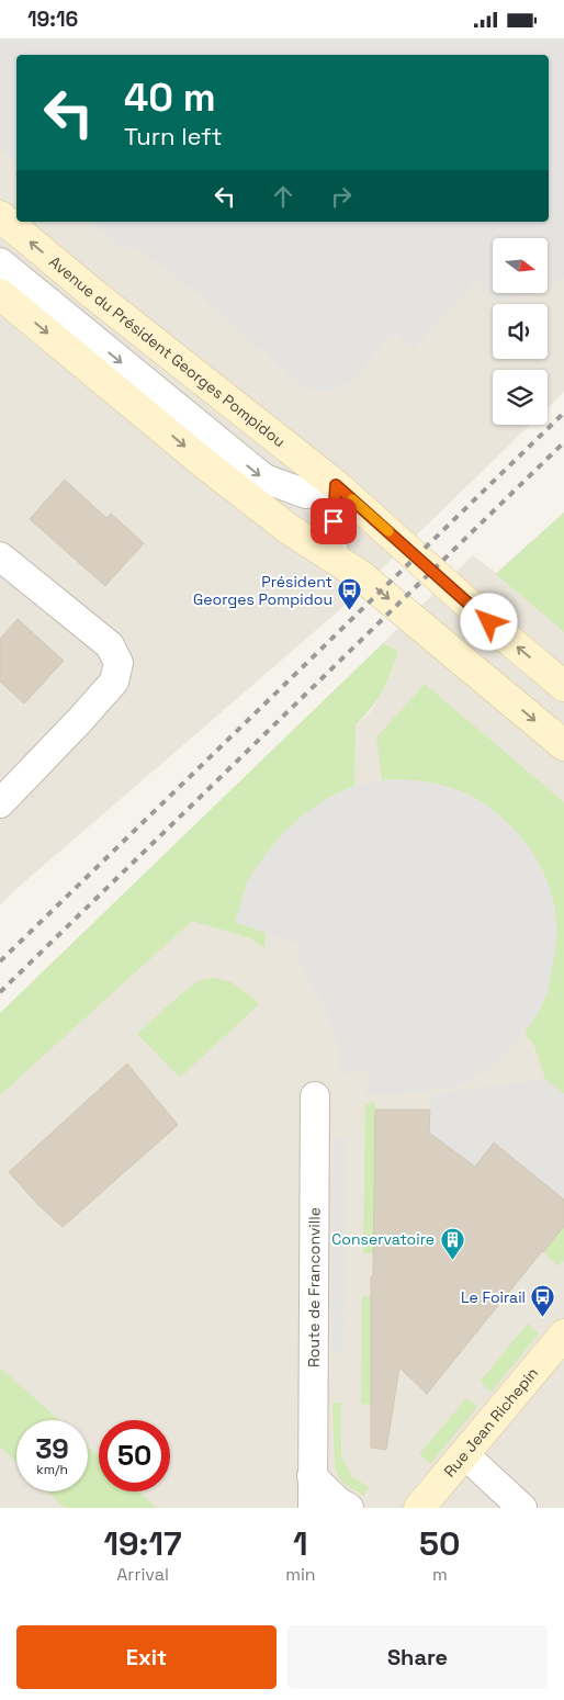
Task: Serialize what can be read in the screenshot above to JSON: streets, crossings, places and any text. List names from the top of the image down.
{
  "streets": {
    "main road": ["Avenue du Président Georges Pompidou", "Rue Jean Richepin"],
    "street": ["Route de Franconville"]
  },
  "places": {
    "bus stop": ["Président Georges Pompidou", "Le Foirail"],
    "building": ["Conservatoire"]
  },
  "north": "right",
  "page": {
    "status": "19:16",
    "turn": ["40 m", "Turn left"],
    "speed": "39 km/h",
    "limit": "50",
    "eta": [
      "19:17",
      "Arrival",
      "1",
      "min",
      "50",
      "m"
    ],
    "buttons": ["Exit", "Share"]
  }
}
